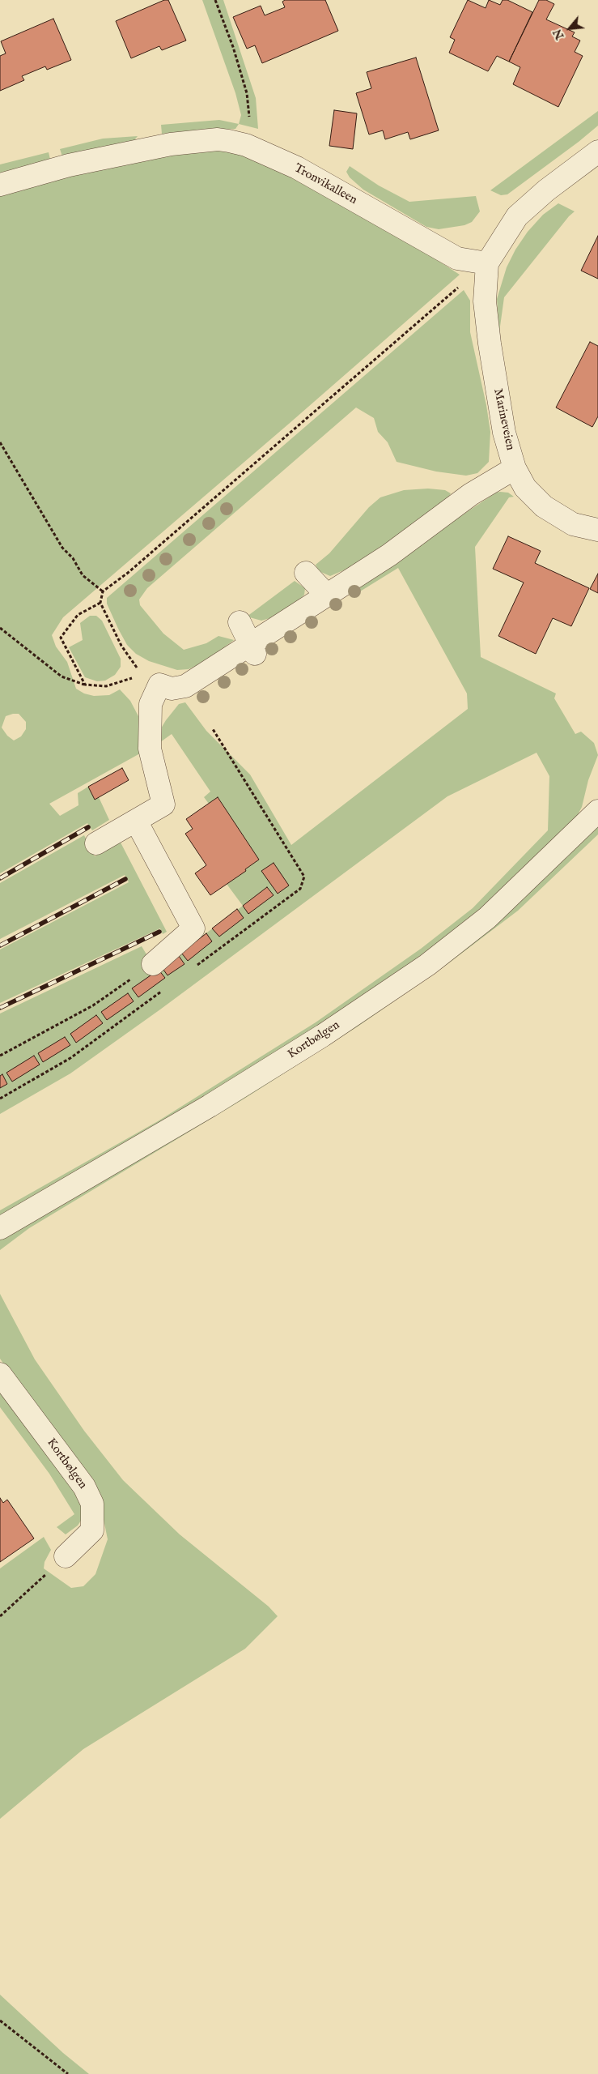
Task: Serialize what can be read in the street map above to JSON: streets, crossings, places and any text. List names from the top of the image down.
{
  "streets": {
    "street": ["Tronvikalleen", "Marineveien", "Kortbølgen"]
  },
  "crossings": [
    ["Tronvikalleen", "Marineveien"]
  ],
  "north": "bottom left"
}
